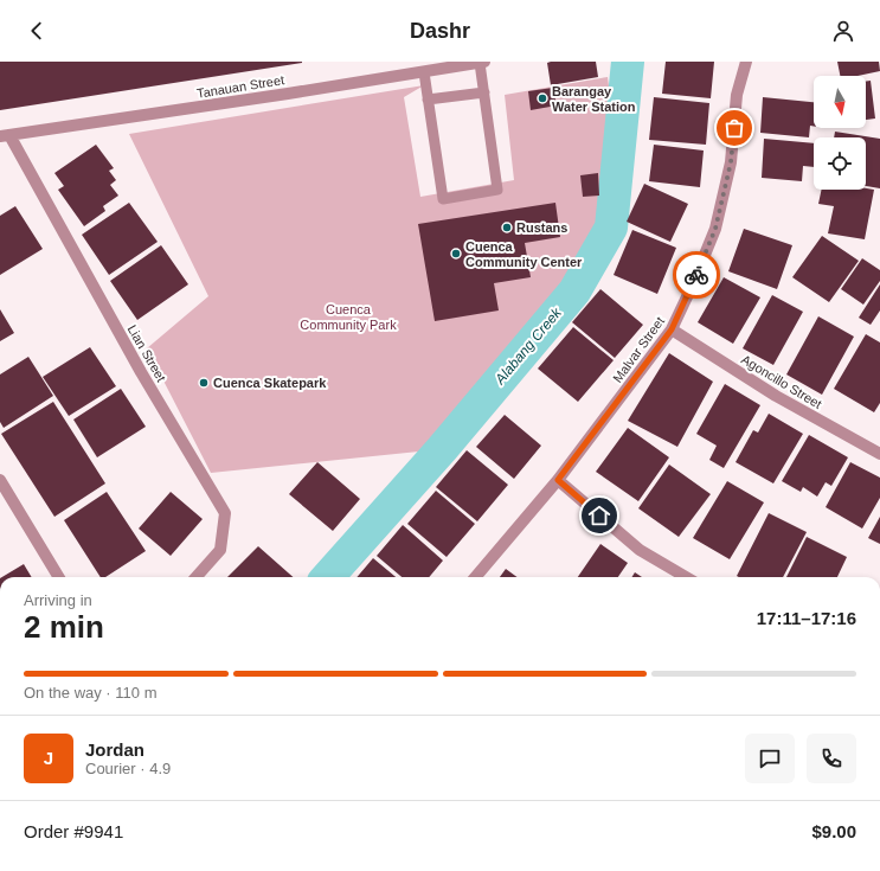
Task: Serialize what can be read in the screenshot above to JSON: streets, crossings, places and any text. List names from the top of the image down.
{
  "streets": {
    "street": [
      "Tanauan Street",
      "Malvar Street",
      "Lian Street",
      "Agoncillo Street"
    ]
  },
  "crossings": [
    ["Tanauan Street", "Lian Street"],
    ["Malvar Street", "Agoncillo Street"]
  ],
  "water": ["Alabang Creek"],
  "parks": ["Cuenca Community Park"],
  "places": [
    "Barangay Water Station",
    "Rustans",
    "Cuenca Community Center",
    "Cuenca Skatepark"
  ],
  "north": "bottom",
  "page": {
    "header": "Dashr",
    "heading": ["2 min", "Arriving in", "17:11–17:16"],
    "panel": [
      "Jordan",
      "Courier · 4.9",
      "Order #9941",
      "$9.00"
    ],
    "bar": "On the way · 110 m",
    "round": "J"
  }
}
